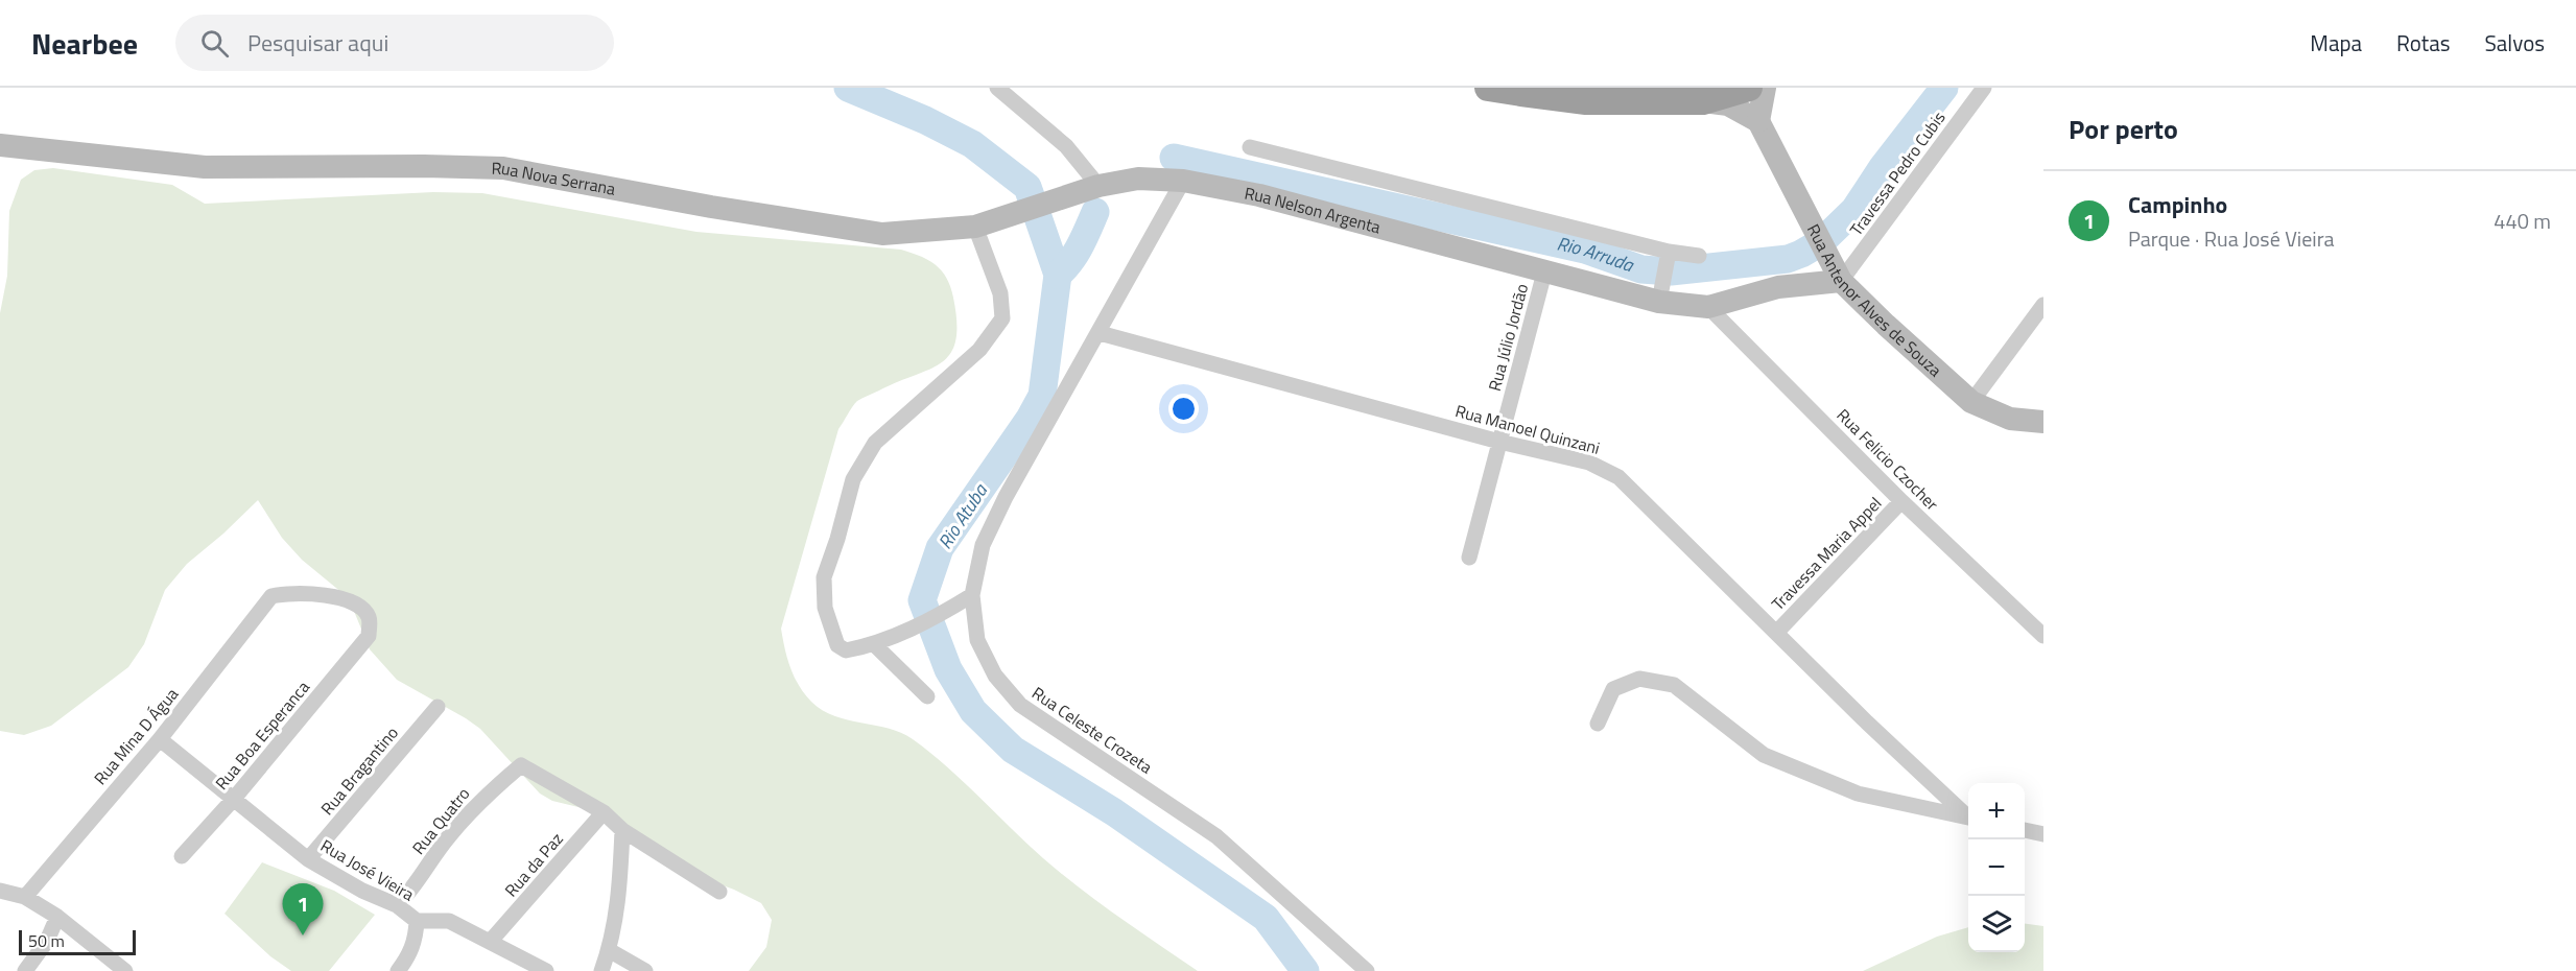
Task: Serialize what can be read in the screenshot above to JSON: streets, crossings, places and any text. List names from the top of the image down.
{
  "streets": {
    "main road": ["Rua Nova Serrana", "Rua Nelson Argenta", "Rua Antenor Alves de Souza"],
    "street": [
      "Travessa Pedro Cubis",
      "Rua Júlio Jordão",
      "Rua Manoel Quinzani",
      "Rua Felicio Czocher",
      "Travessa Maria Appel",
      "Rua Celeste Crozeta",
      "Rua Boa Esperanca",
      "Rua Mina D Água",
      "Rua Bragantino",
      "Rua Quatro",
      "Rua da Paz",
      "Rua José Vieira"
    ]
  },
  "crossings": [
    ["Travessa Pedro Cubis", "Rua Nelson Argenta"],
    ["Travessa Pedro Cubis", "Rua Antenor Alves de Souza"],
    ["Rua Nova Serrana", "Rua Nelson Argenta"],
    ["Rua Nelson Argenta", "Rua Antenor Alves de Souza"],
    ["Rua Nelson Argenta", "Rua Júlio Jordão"],
    ["Rua Nelson Argenta", "Rua Felicio Czocher"],
    ["Rua Nelson Argenta", "Rua Celeste Crozeta"],
    ["Rua Júlio Jordão", "Rua Manoel Quinzani"],
    ["Rua Manoel Quinzani", "Travessa Maria Appel"],
    ["Rua Manoel Quinzani", "Rua Celeste Crozeta"],
    ["Rua Felicio Czocher", "Travessa Maria Appel"],
    ["Rua Boa Esperanca", "Rua Mina D Água"],
    ["Rua Boa Esperanca", "Rua José Vieira"],
    ["Rua Mina D Água", "Rua José Vieira"],
    ["Rua Bragantino", "Rua José Vieira"],
    ["Rua Quatro", "Rua da Paz"],
    ["Rua Quatro", "Rua José Vieira"],
    ["Rua da Paz", "Rua José Vieira"]
  ],
  "water": ["Rio Arruda", "Rio Atuba"],
  "scale_bar": "50 m",
  "page": {
    "header": "Nearbee",
    "search": "Pesquisar aqui",
    "nav": ["Mapa", "Rotas", "Salvos"],
    "heading": "Por perto",
    "list": [
      {
        "mark": "1",
        "name": "Campinho",
        "note": "Parque · Rua José Vieira",
        "value": "440 m"
      }
    ],
    "map_buttons": ["+", "−"],
    "pins": "1",
    "scale": "50 m"
  }
}
